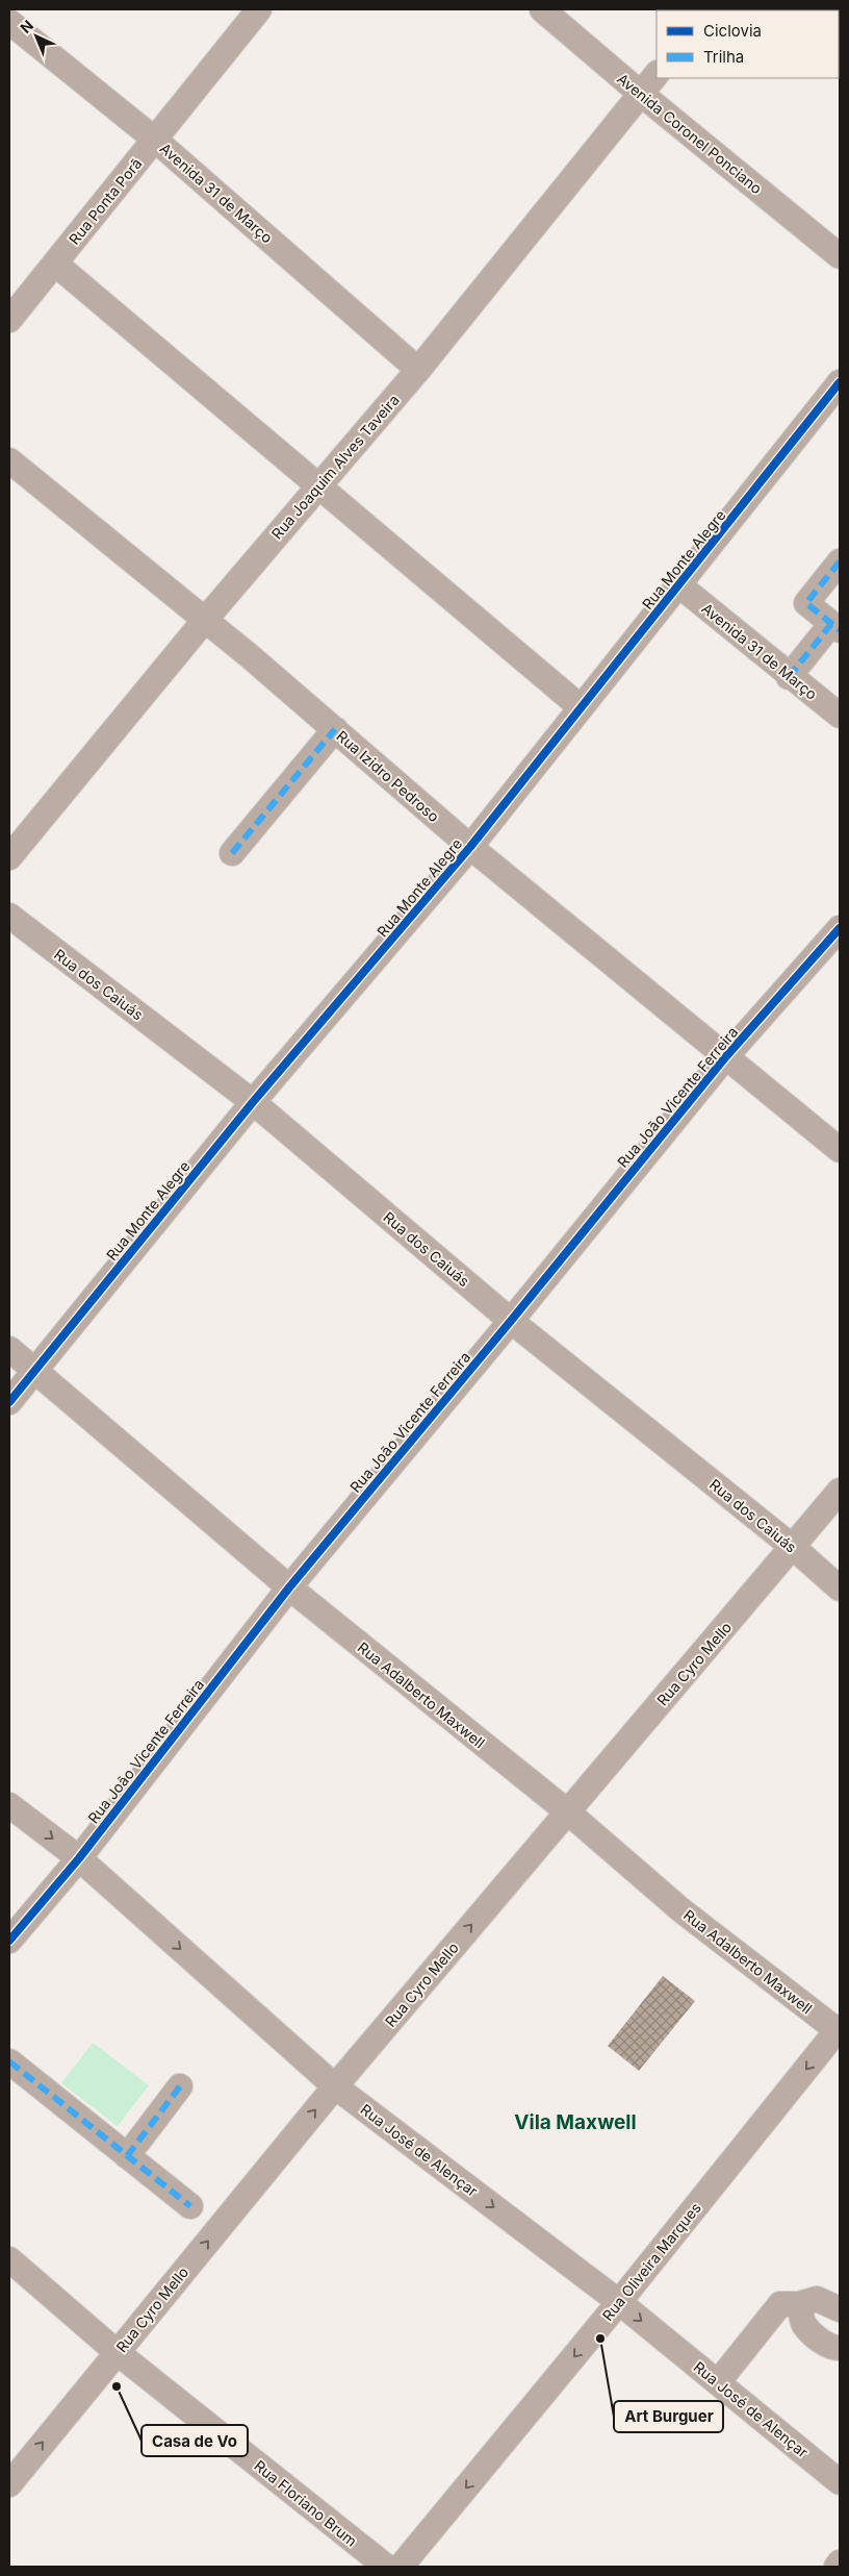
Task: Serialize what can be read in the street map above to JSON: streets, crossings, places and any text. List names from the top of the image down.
{
  "streets": {
    "street": [
      "Avenida Coronel Ponciano",
      "Avenida 31 de Março",
      "Rua Ponta Porã",
      "Rua Joaquim Alves Taveira",
      "Rua Monte Alegre",
      "Rua Izidro Pedroso",
      "Rua dos Caiuás",
      "Rua João Vicente Ferreira",
      "Rua Cyro Mello",
      "Rua Adalberto Maxwell",
      "Rua José de Alençar",
      "Rua Oliveira Marques",
      "Rua Floriano Brum"
    ]
  },
  "crossings": [
    ["Avenida Coronel Ponciano", "Rua Joaquim Alves Taveira"],
    ["Avenida 31 de Março", "Rua Ponta Porã"],
    ["Avenida 31 de Março", "Rua Joaquim Alves Taveira"],
    ["Avenida 31 de Março", "Rua Monte Alegre"],
    ["Rua Joaquim Alves Taveira", "Rua Izidro Pedroso"],
    ["Rua Monte Alegre", "Rua Izidro Pedroso"],
    ["Rua Monte Alegre", "Rua dos Caiuás"],
    ["Rua Monte Alegre", "Rua Adalberto Maxwell"],
    ["Rua Izidro Pedroso", "Rua João Vicente Ferreira"],
    ["Rua dos Caiuás", "Rua João Vicente Ferreira"],
    ["Rua dos Caiuás", "Rua Cyro Mello"],
    ["Rua João Vicente Ferreira", "Rua Adalberto Maxwell"],
    ["Rua João Vicente Ferreira", "Rua José de Alençar"],
    ["Rua Cyro Mello", "Rua Adalberto Maxwell"],
    ["Rua Cyro Mello", "Rua José de Alençar"],
    ["Rua Cyro Mello", "Rua Floriano Brum"],
    ["Rua Adalberto Maxwell", "Rua Oliveira Marques"],
    ["Rua José de Alençar", "Rua Oliveira Marques"]
  ],
  "one_way": ["Rua Cyro Mello", "Rua José de Alençar", "Rua Oliveira Marques"],
  "districts": ["Vila Maxwell"],
  "places": ["Art Burguer", "Casa de Vo"],
  "legend": ["Ciclovia", "Trilha"],
  "north": "top left"
}
